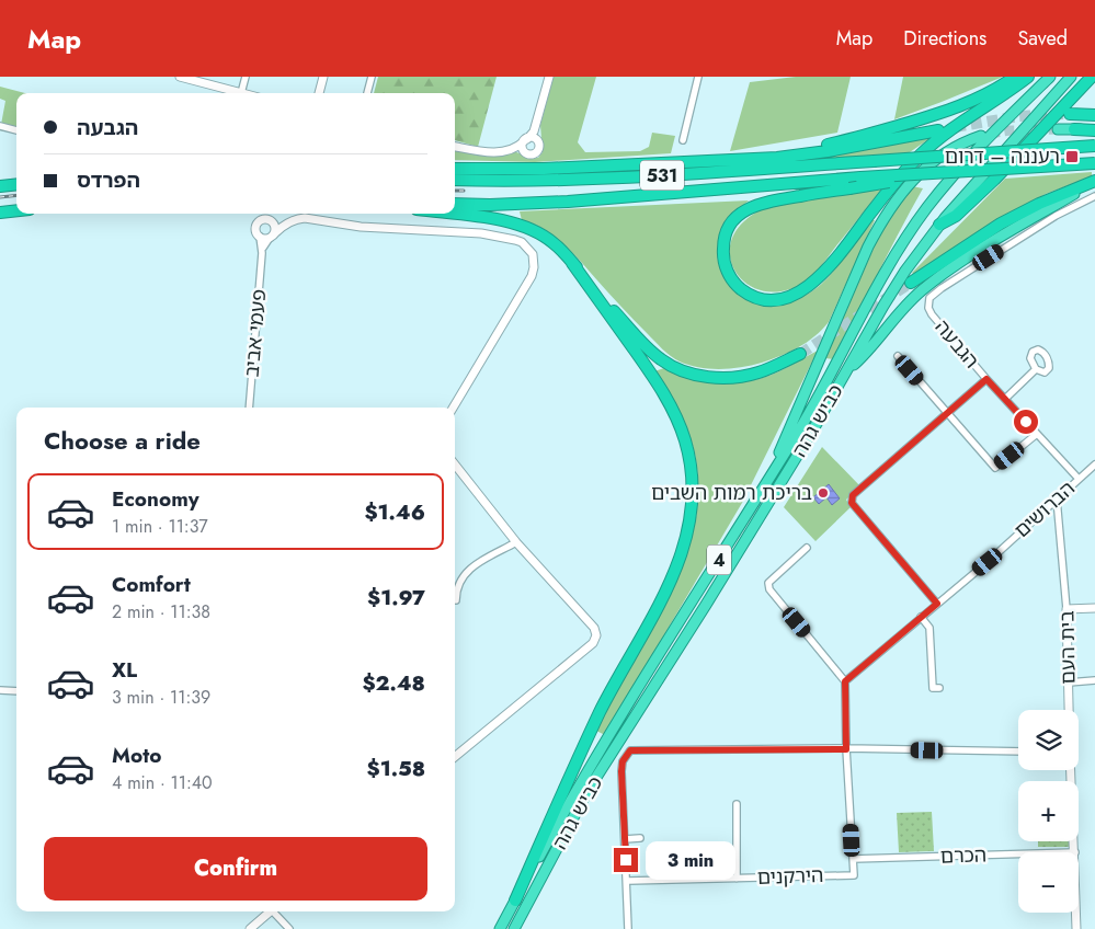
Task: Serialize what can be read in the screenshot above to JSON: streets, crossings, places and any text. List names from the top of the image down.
{
  "streets": {
    "highway": ["531", "כביש גהה", "4"],
    "street": [
      "פעמי אביב",
      "הגבעה",
      "הברושים",
      "בית העם",
      "הכרם",
      "הירקנים"
    ]
  },
  "crossings": [
    ["הגבעה", "הברושים"],
    ["הברושים", "בית העם"],
    ["הכרם", "הירקנים"]
  ],
  "places": {
    "transit": ["רעננה – דרום"],
    "other": ["בריכת רמות השבים"]
  },
  "page": {
    "header": "Map",
    "nav": ["Map", "Directions", "Saved"],
    "banner": ["הגבעה", "הפרדס"],
    "heading": "Choose a ride",
    "list": [
      {
        "name": "Economy",
        "note": "1 min · 11:37",
        "value": "$1.46"
      },
      {
        "name": "Comfort",
        "note": "2 min · 11:38",
        "value": "$1.97"
      },
      {
        "name": "XL",
        "note": "3 min · 11:39",
        "value": "$2.48"
      },
      {
        "name": "Moto",
        "note": "4 min · 11:40",
        "value": "$1.58"
      }
    ],
    "map_buttons": ["+", "−"],
    "buttons": "Confirm",
    "bubble": "3 min"
  }
}
